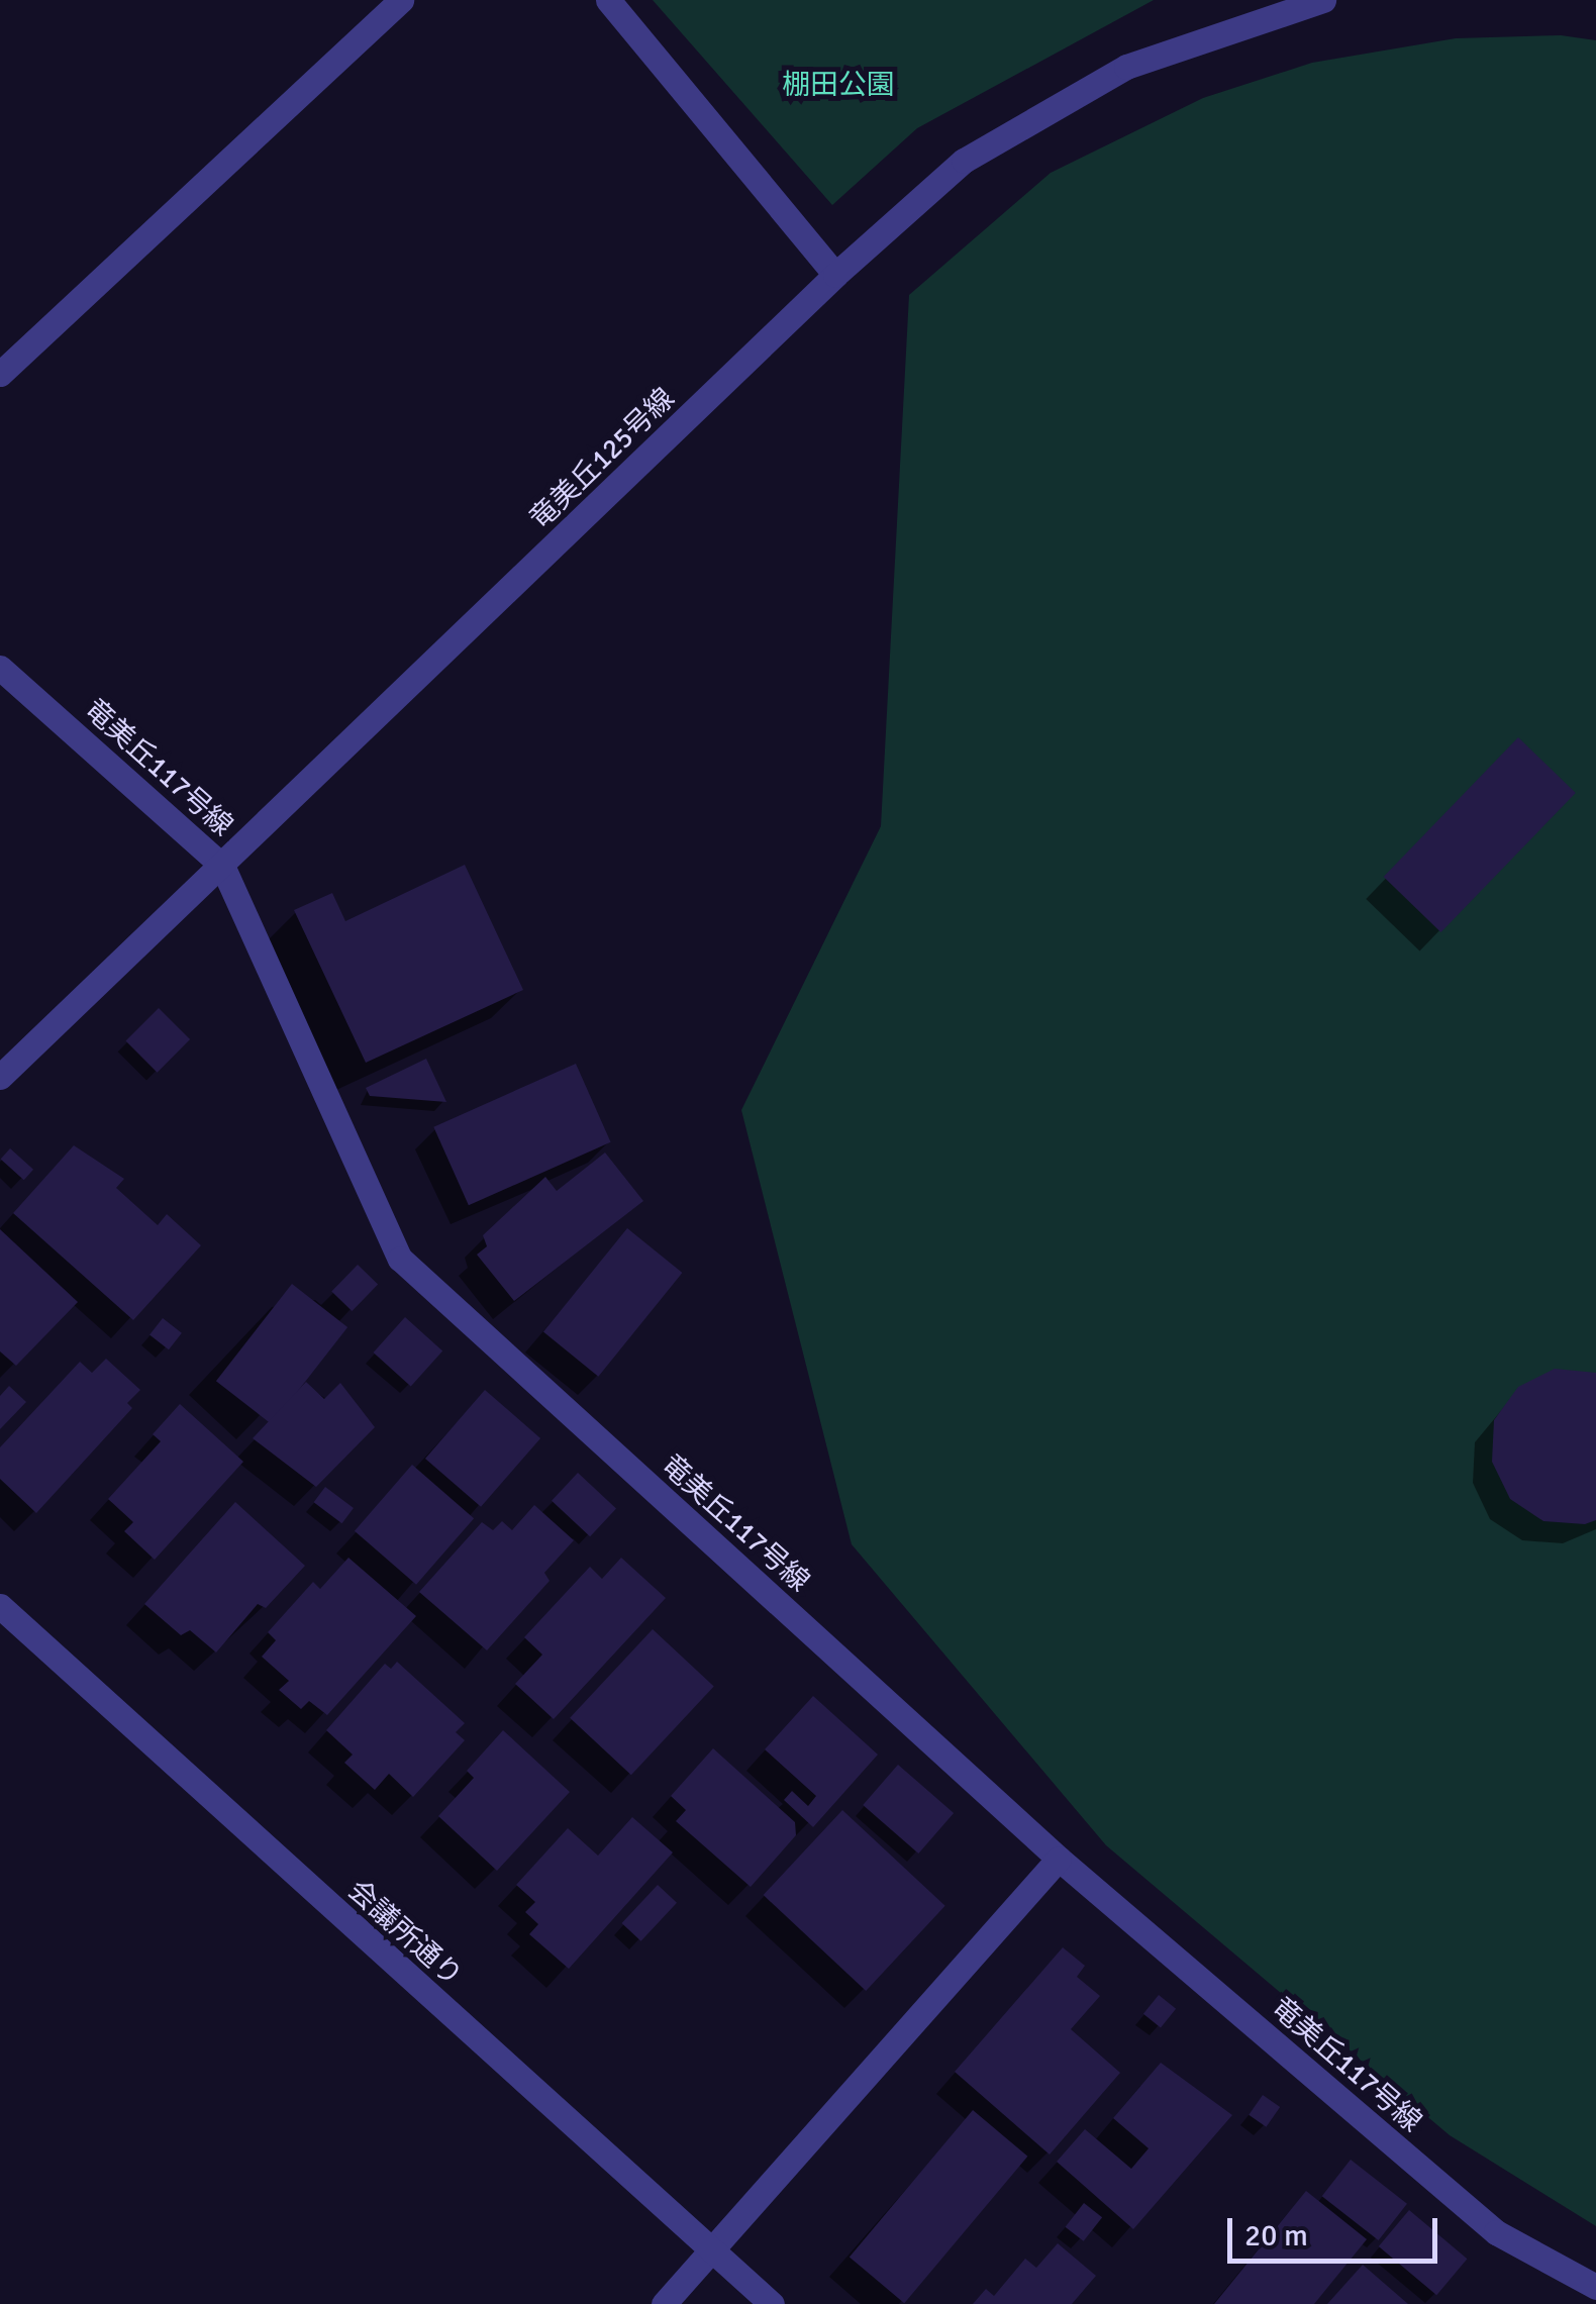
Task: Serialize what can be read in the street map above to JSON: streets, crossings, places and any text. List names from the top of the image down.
{
  "streets": {
    "street": ["竜美丘125号線", "竜美丘117号線", "会議所通り"]
  },
  "crossings": [
    ["竜美丘125号線", "竜美丘117号線"]
  ],
  "parks": ["棚田公園"],
  "scale_bar": "20 m"
}
